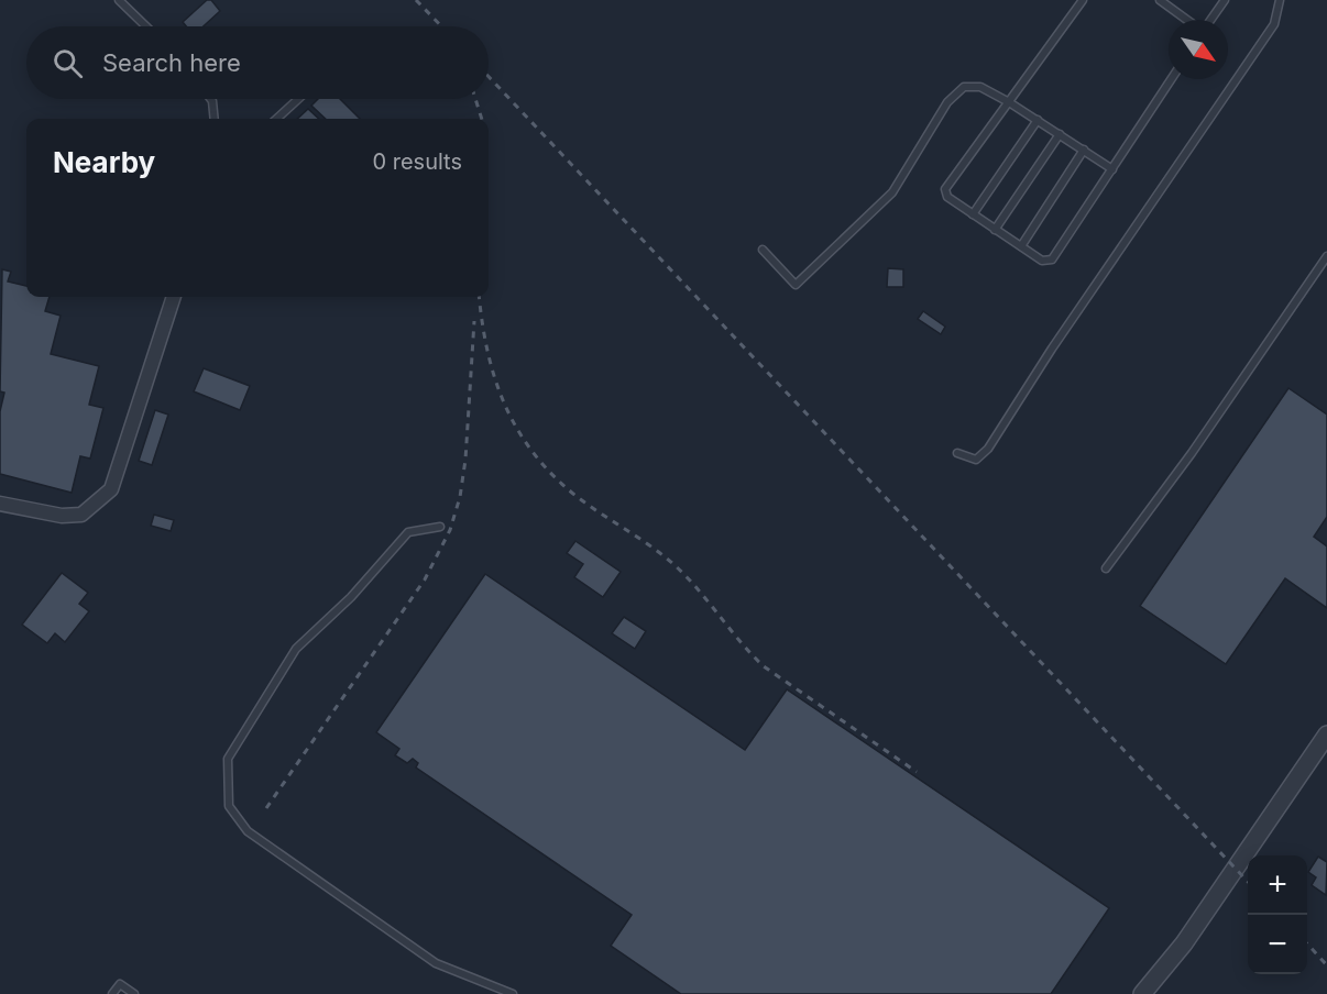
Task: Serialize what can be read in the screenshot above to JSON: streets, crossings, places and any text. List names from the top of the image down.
{
  "north": "bottom right",
  "page": {
    "search": "Search here",
    "heading": ["Nearby", "0 results"],
    "map_buttons": ["+", "−"]
  }
}
